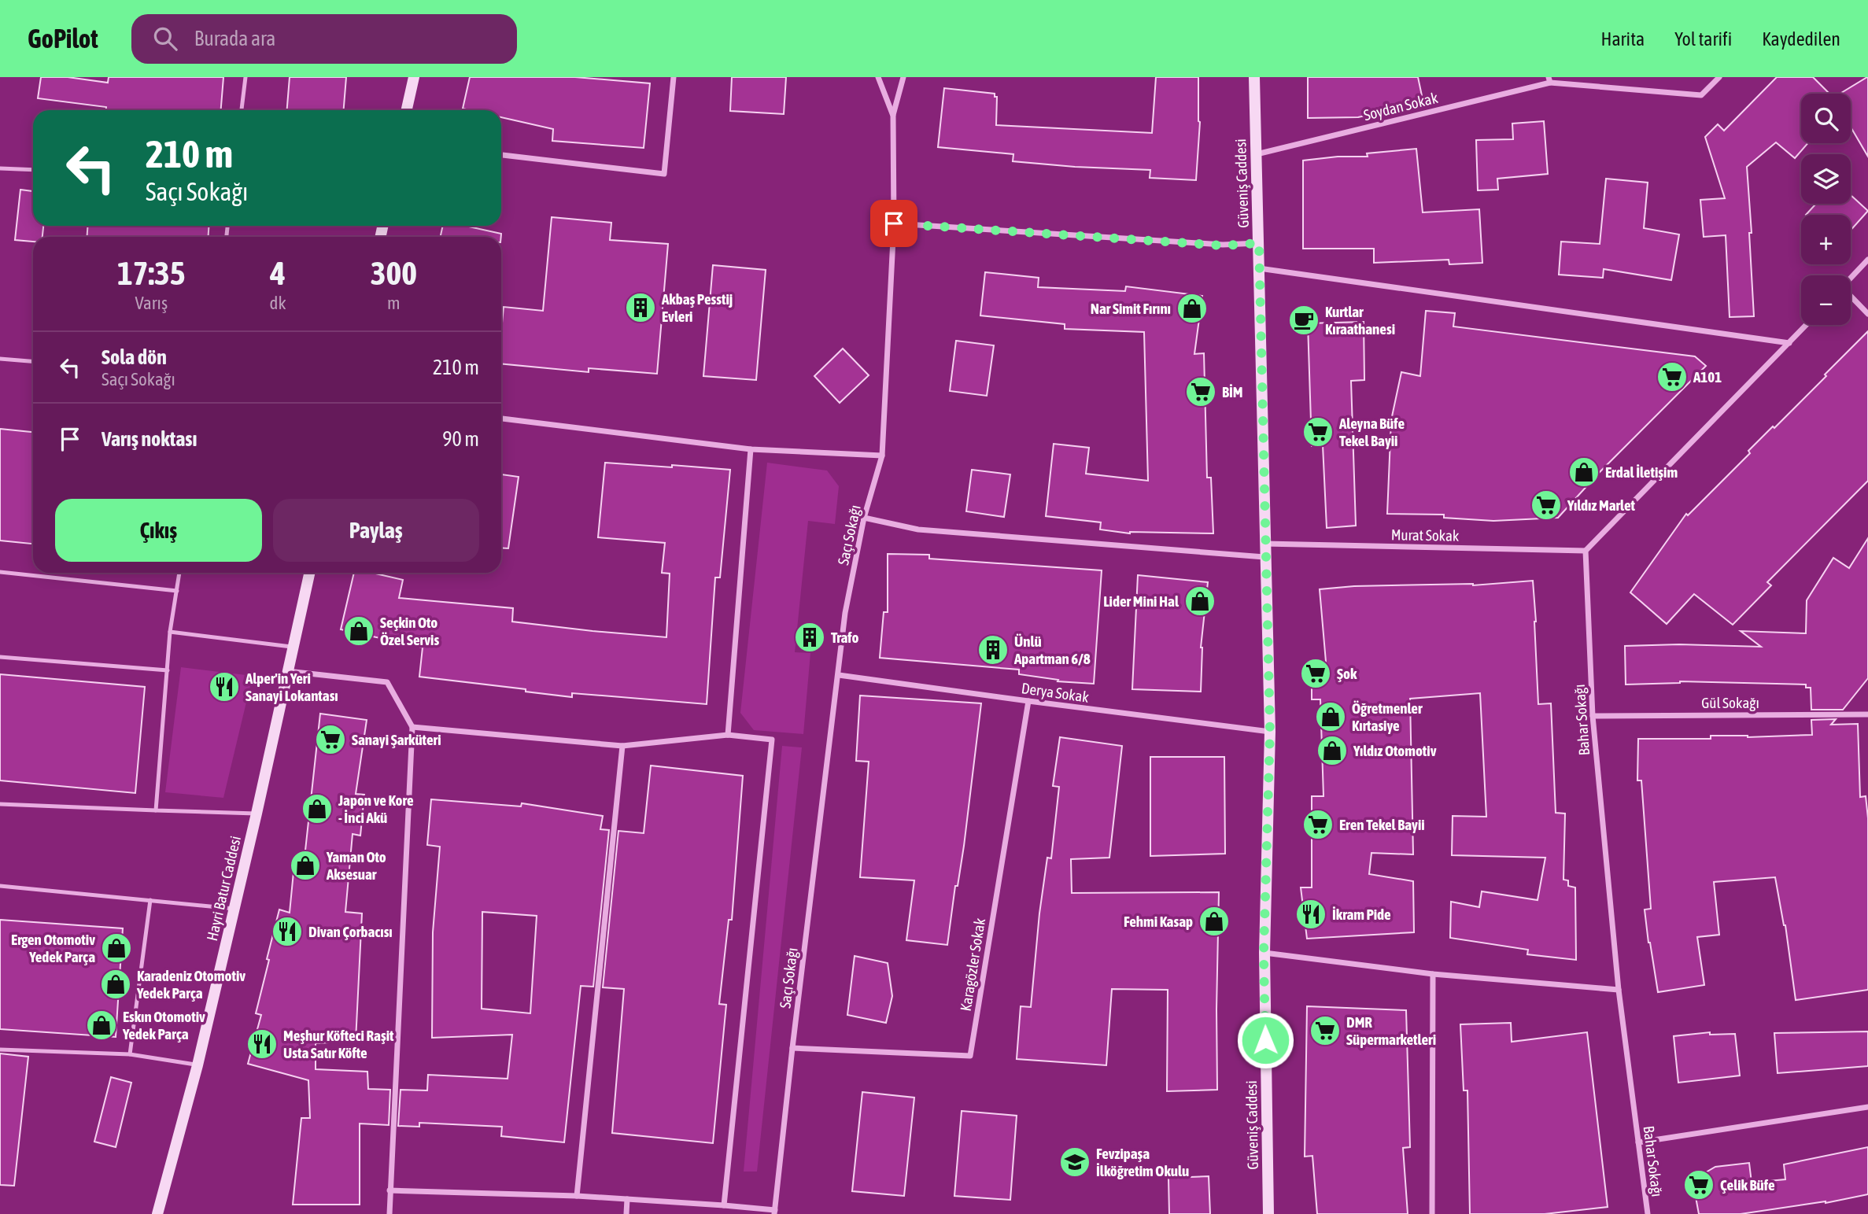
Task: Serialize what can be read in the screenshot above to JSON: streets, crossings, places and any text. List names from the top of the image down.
{
  "streets": {
    "street": [
      "Soydan Sokak",
      "Güveniş Caddesi",
      "Saçı Sokağı",
      "Murat Sokak",
      "Derya Sokak",
      "Gül Sokağı",
      "Bahar Sokağı",
      "Hayri Batur Caddesi",
      "Karagözler Sokak"
    ]
  },
  "crossings": [
    ["Soydan Sokak", "Güveniş Caddesi"],
    ["Güveniş Caddesi", "Murat Sokak"],
    ["Güveniş Caddesi", "Derya Sokak"],
    ["Saçı Sokağı", "Derya Sokak"],
    ["Saçı Sokağı", "Karagözler Sokak"],
    ["Murat Sokak", "Bahar Sokağı"],
    ["Derya Sokak", "Karagözler Sokak"],
    ["Gül Sokağı", "Bahar Sokağı"]
  ],
  "places": {
    "building": ["Akbaş Pesstij Evleri", "Trafo", "Ünlü Apartman 6/8"],
    "shop": [
      "Nar Simit Fırını",
      "Erdal İletişim",
      "Lider Mini Hal",
      "Seçkin Oto Özel Servis",
      "Öğretmenler Kırtasiye",
      "Yıldız Otomotiv",
      "Japon ve Kore - İnci Akü",
      "Yaman Oto Aksesuar",
      "Fehmi Kasap",
      "Ergen Otomotiv Yedek Parça",
      "Karadeniz Otomotiv Yedek Parça",
      "Eskın Otomotiv Yedek Parça"
    ],
    "cafe": ["Kurtlar Kıraathanesi"],
    "supermarket": [
      "A101",
      "BİM",
      "Aleyna Büfe Tekel Bayii",
      "Yıldız Marlet",
      "Şok",
      "Sanayi Şarküteri",
      "Eren Tekel Bayii",
      "DMR Süpermarketleri",
      "Çelik Büfe"
    ],
    "restaurant": [
      "Alper'in Yeri Sanayi Lokantası",
      "İkram Pide",
      "Divan Çorbacısı",
      "Meşhur Köfteci Raşit Usta Satır Köfte"
    ],
    "school or university": ["Fevzipaşa İlköğretim Okulu"]
  },
  "page": {
    "header": "GoPilot",
    "search": "Burada ara",
    "nav": ["Harita", "Yol tarifi", "Kaydedilen"],
    "map_buttons": ["+", "−"],
    "turn": ["210 m", "Saçı Sokağı"],
    "eta": [
      "17:35",
      "Varış",
      "4",
      "dk",
      "300",
      "m"
    ],
    "list": [
      {
        "name": "Sola dön",
        "note": "Saçı Sokağı",
        "value": "210 m"
      },
      {
        "name": "Varış noktası",
        "value": "90 m"
      }
    ],
    "buttons": ["Çıkış", "Paylaş"]
  }
}
